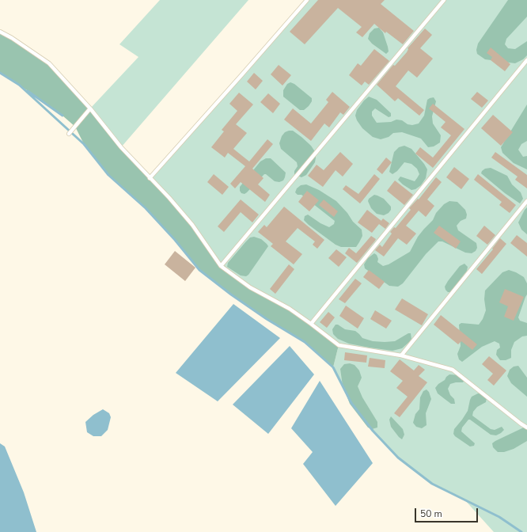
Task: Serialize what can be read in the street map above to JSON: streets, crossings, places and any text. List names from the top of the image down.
{
  "scale_bar": "50 m"
}
